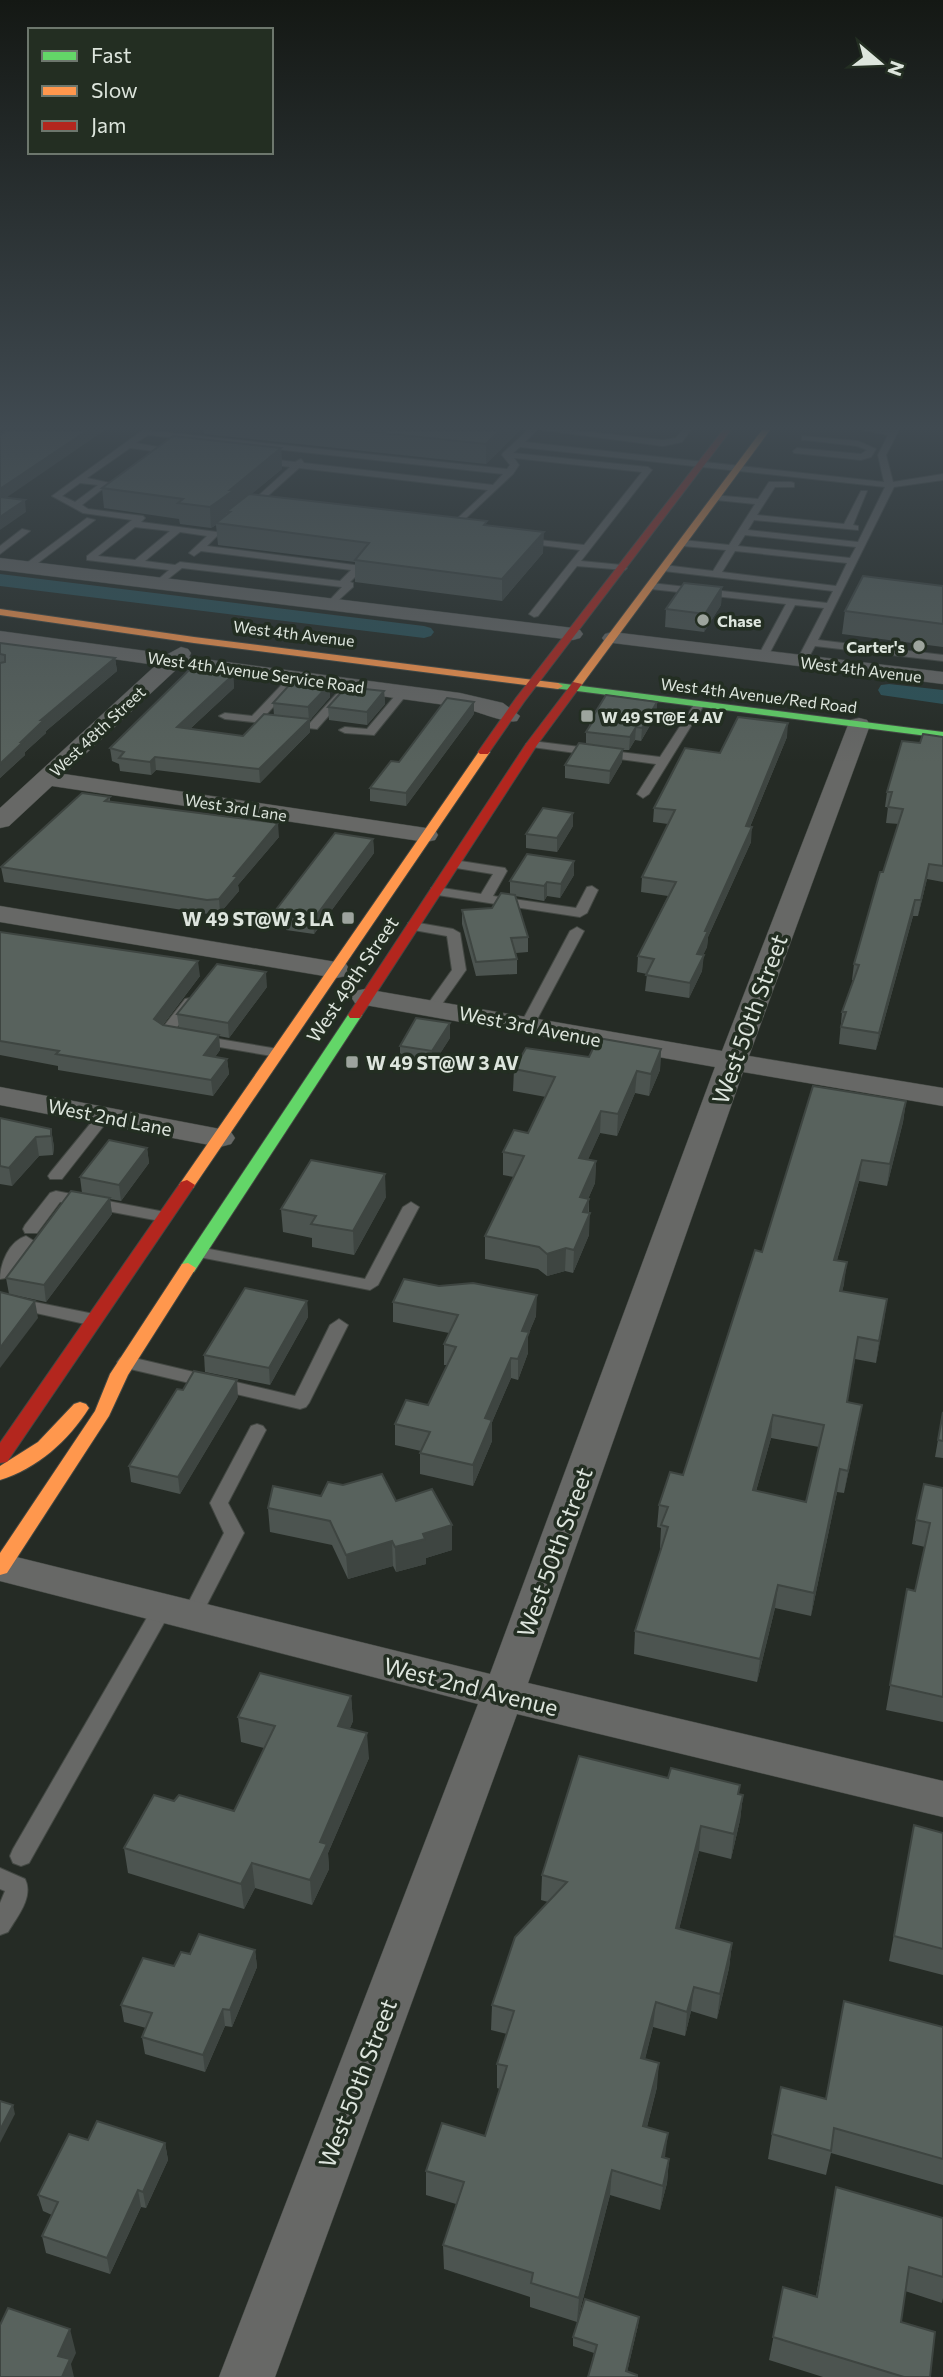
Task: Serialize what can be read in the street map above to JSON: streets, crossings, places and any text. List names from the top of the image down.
{
  "streets": {
    "main road": ["West 4th Avenue", "West 4th Avenue/Red Road", "West 49th Street"],
    "street": [
      "West 4th Avenue Service Road",
      "West 48th Street",
      "West 3rd Lane",
      "West 50th Street",
      "West 3rd Avenue",
      "West 2nd Lane",
      "West 2nd Avenue"
    ]
  },
  "crossings": [
    ["West 4th Avenue", "West 4th Avenue/Red Road"],
    ["West 4th Avenue", "West 48th Street"],
    ["West 4th Avenue", "West 49th Street"],
    ["West 4th Avenue Service Road", "West 48th Street"],
    ["West 4th Avenue Service Road", "West 49th Street"],
    ["West 4th Avenue/Red Road", "West 49th Street"],
    ["West 4th Avenue/Red Road", "West 50th Street"],
    ["West 48th Street", "West 3rd Lane"],
    ["West 3rd Lane", "West 49th Street"],
    ["West 49th Street", "West 3rd Avenue"],
    ["West 49th Street", "West 2nd Lane"],
    ["West 49th Street", "West 2nd Avenue"],
    ["West 50th Street", "West 3rd Avenue"],
    ["West 50th Street", "West 2nd Avenue"]
  ],
  "places": {
    "other": ["Chase", "Carter's"],
    "transit": ["W 49 ST@E 4 AV", "W 49 ST@W 3 LA", "W 49 ST@W 3 AV"]
  },
  "legend": ["Fast", "Slow", "Jam"],
  "north": "right"
}
